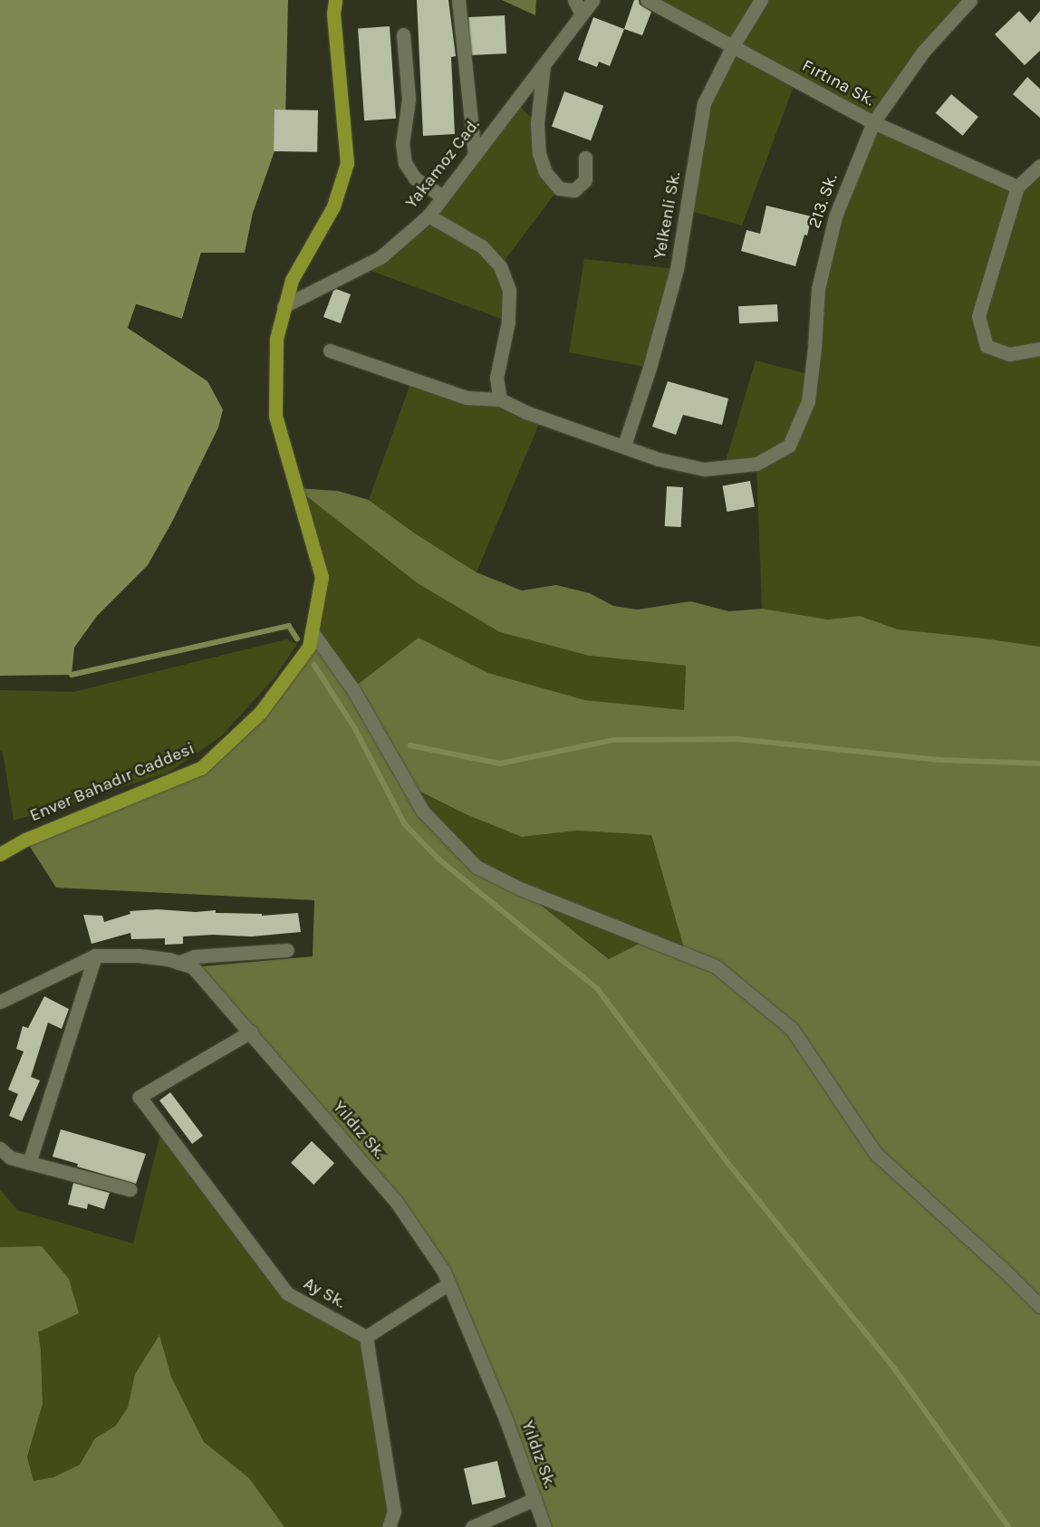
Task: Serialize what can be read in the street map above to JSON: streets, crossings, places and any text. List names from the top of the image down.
{
  "streets": {
    "main road": ["Enver Bahadır Caddesi"],
    "street": [
      "Fırtına Sk.",
      "Yakamoz Cad.",
      "213. Sk.",
      "Yelkenli Sk.",
      "Yıldız Sk.",
      "Ay Sk."
    ]
  },
  "crossings": [
    ["Fırtına Sk.", "213. Sk."],
    ["Fırtına Sk.", "Yelkenli Sk."],
    ["Yakamoz Cad.", "Enver Bahadır Caddesi"],
    ["213. Sk.", "Yelkenli Sk."],
    ["Yıldız Sk.", "Ay Sk."]
  ]
}
